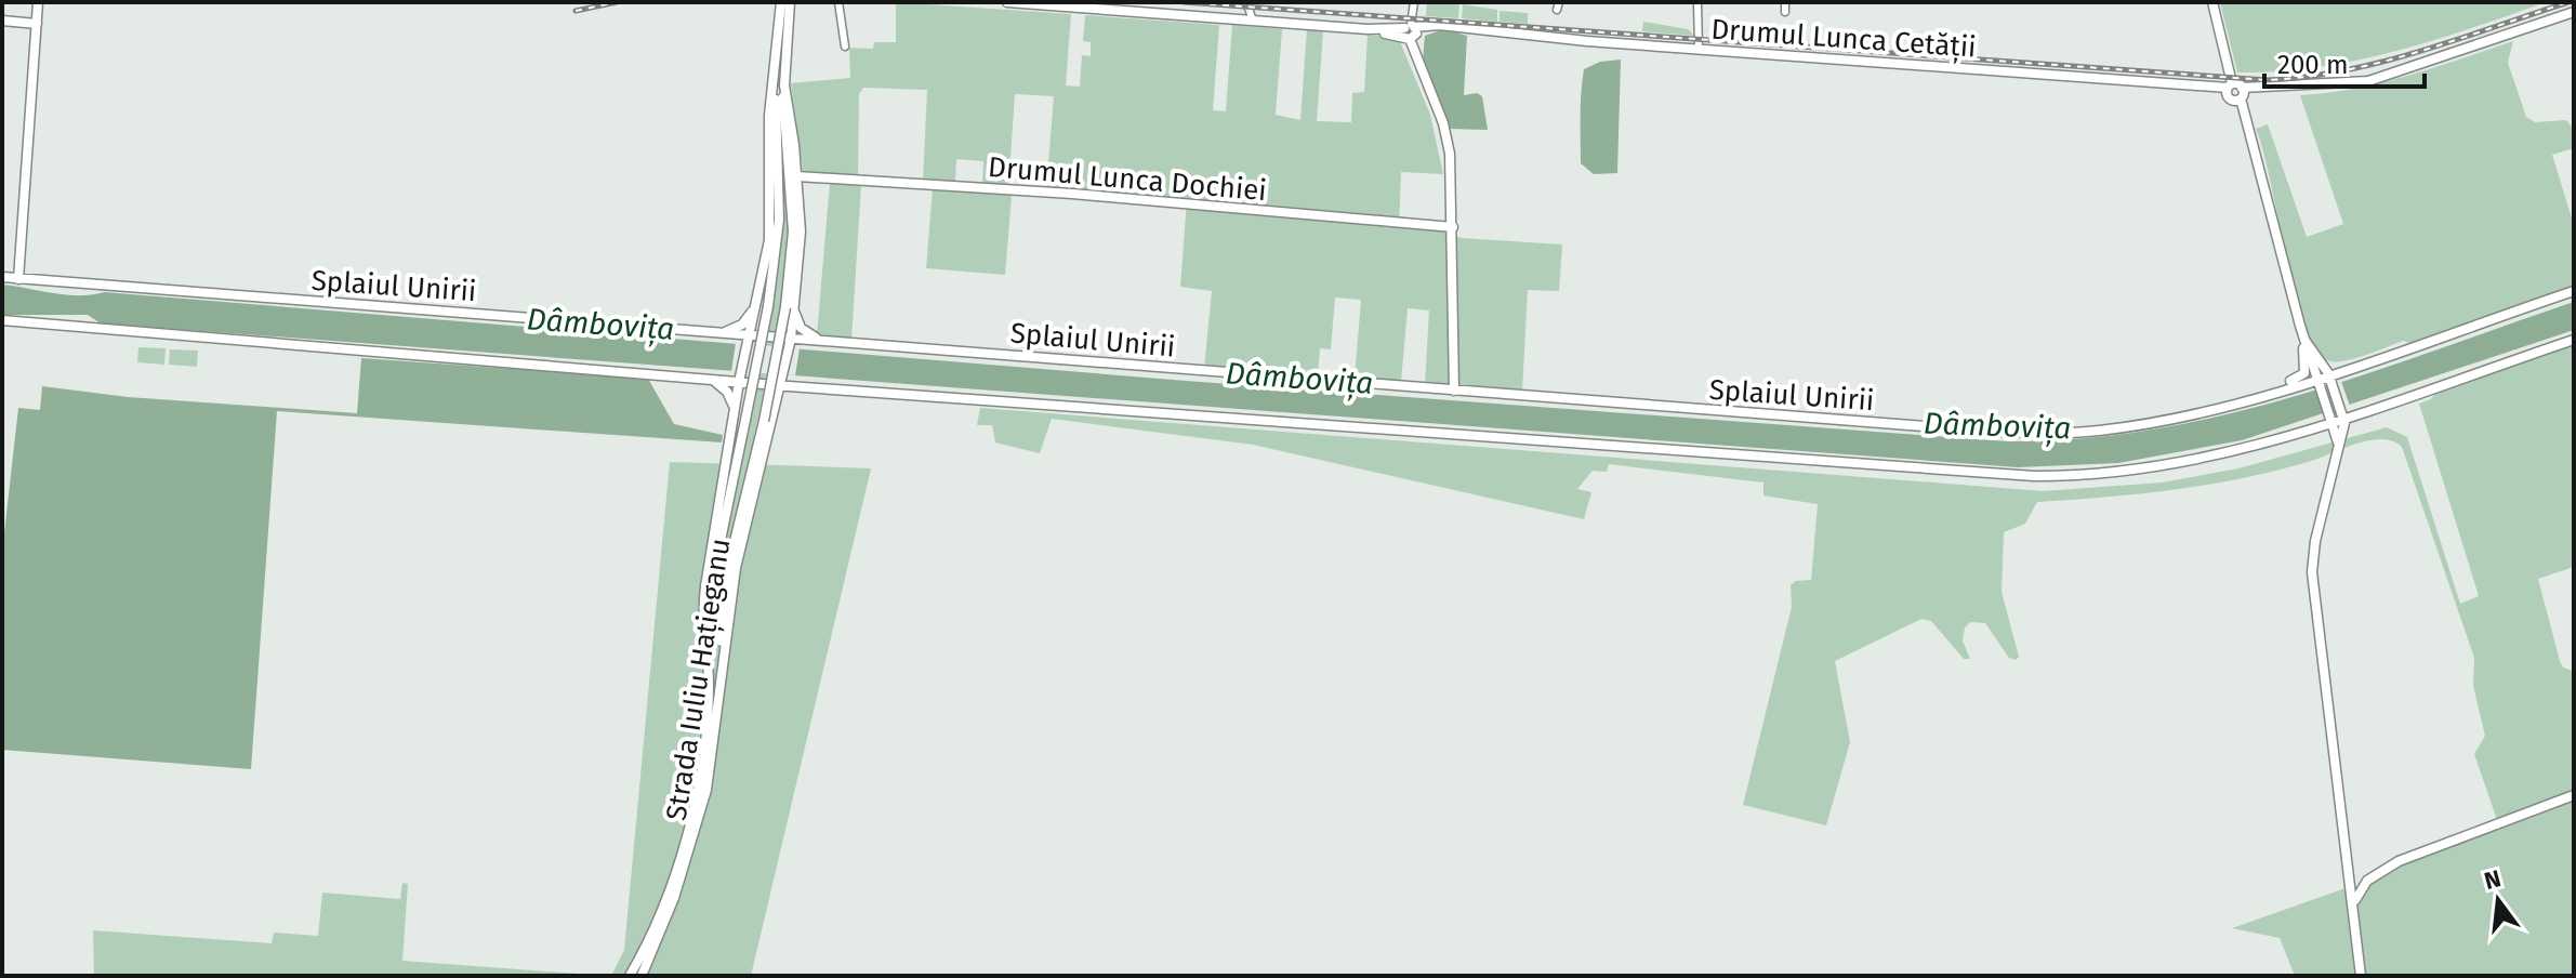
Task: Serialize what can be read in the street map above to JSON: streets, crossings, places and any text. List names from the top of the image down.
{
  "streets": {
    "main road": [
      "Drumul Lunca Cetății",
      "Drumul Lunca Dochiei",
      "Splaiul Unirii",
      "Strada Iuliu Hațieganu"
    ]
  },
  "crossings": [
    ["Splaiul Unirii", "Strada Iuliu Hațieganu"]
  ],
  "water": ["Dâmbovița"],
  "scale_bar": "200 m",
  "north": "top"
}
